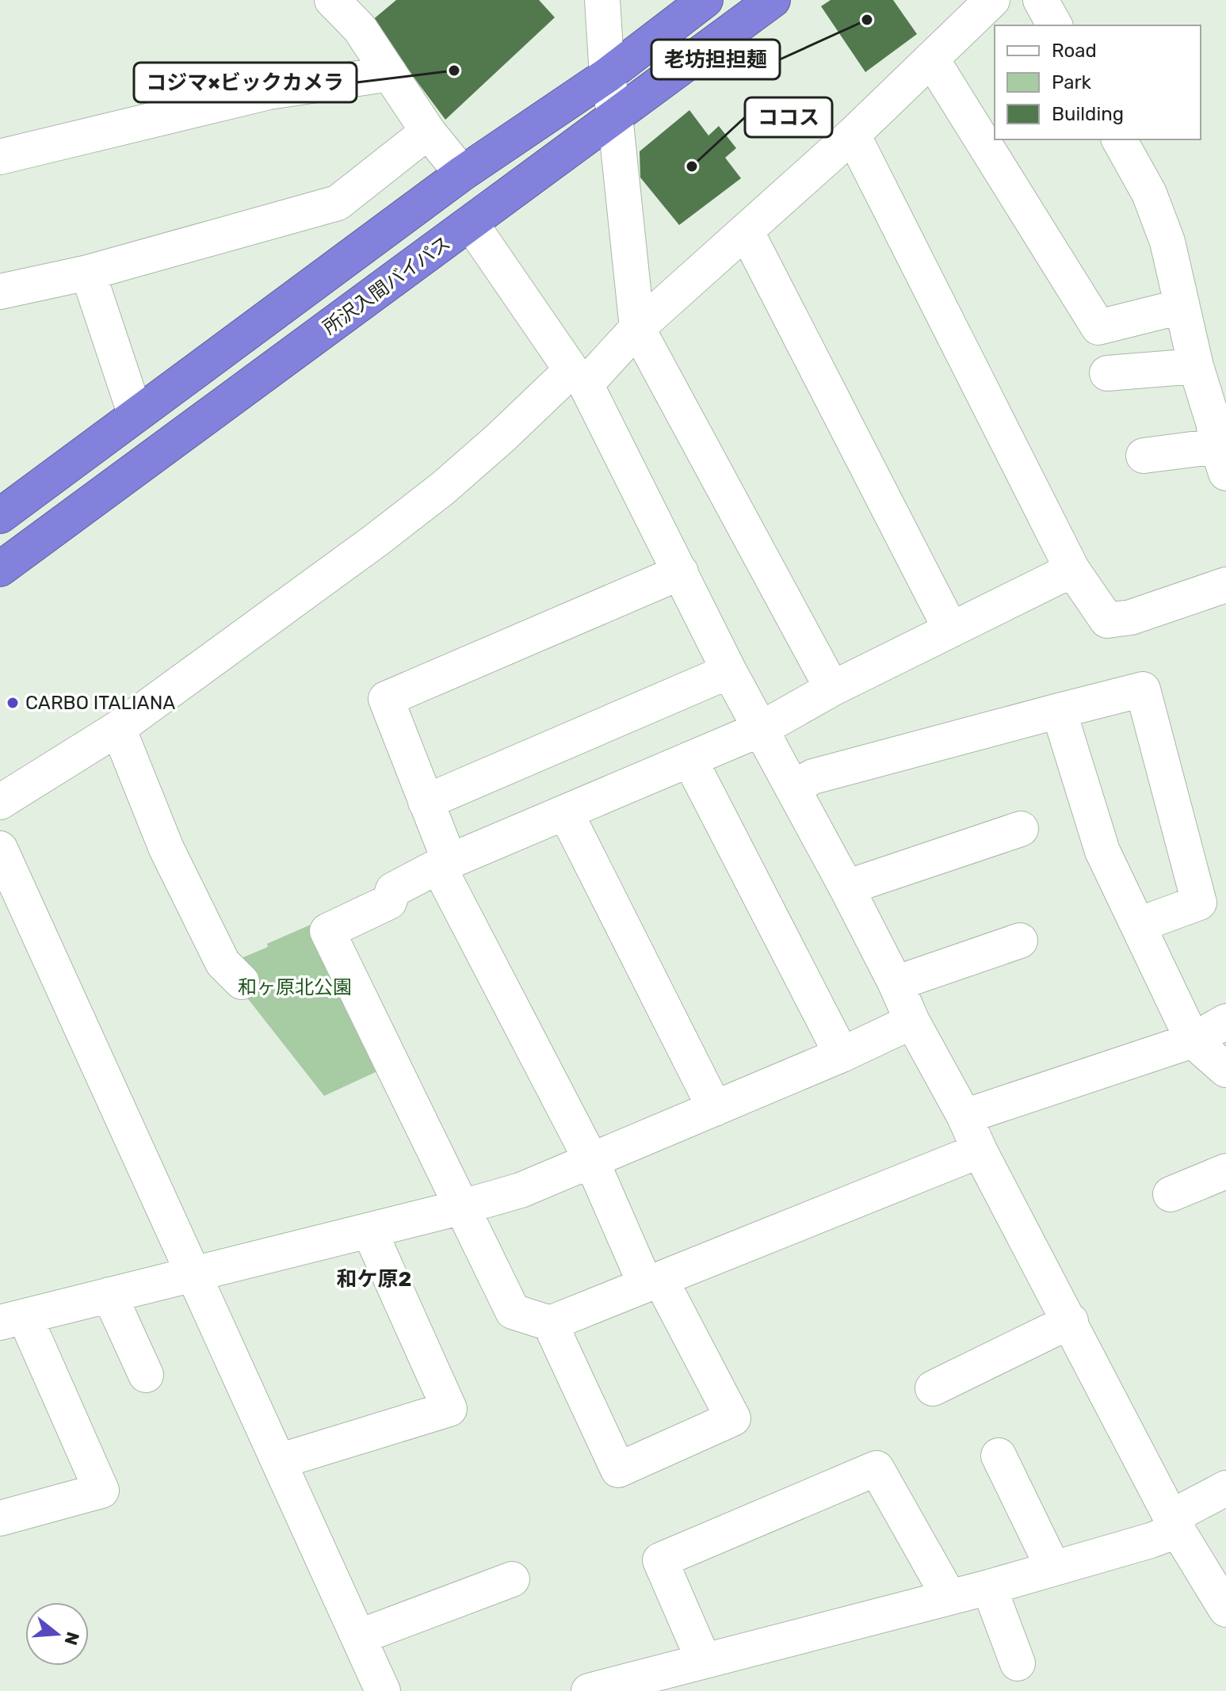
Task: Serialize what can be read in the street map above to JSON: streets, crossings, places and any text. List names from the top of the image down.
{
  "streets": {
    "highway": ["所沢入間バイパス"]
  },
  "districts": ["和ケ原2"],
  "parks": ["和ヶ原北公園"],
  "places": [
    "老坊担担麺",
    "コジマ×ビックカメラ",
    "ココス",
    "CARBO ITALIANA"
  ],
  "legend": ["Road", "Park", "Building"],
  "north": "right"
}
